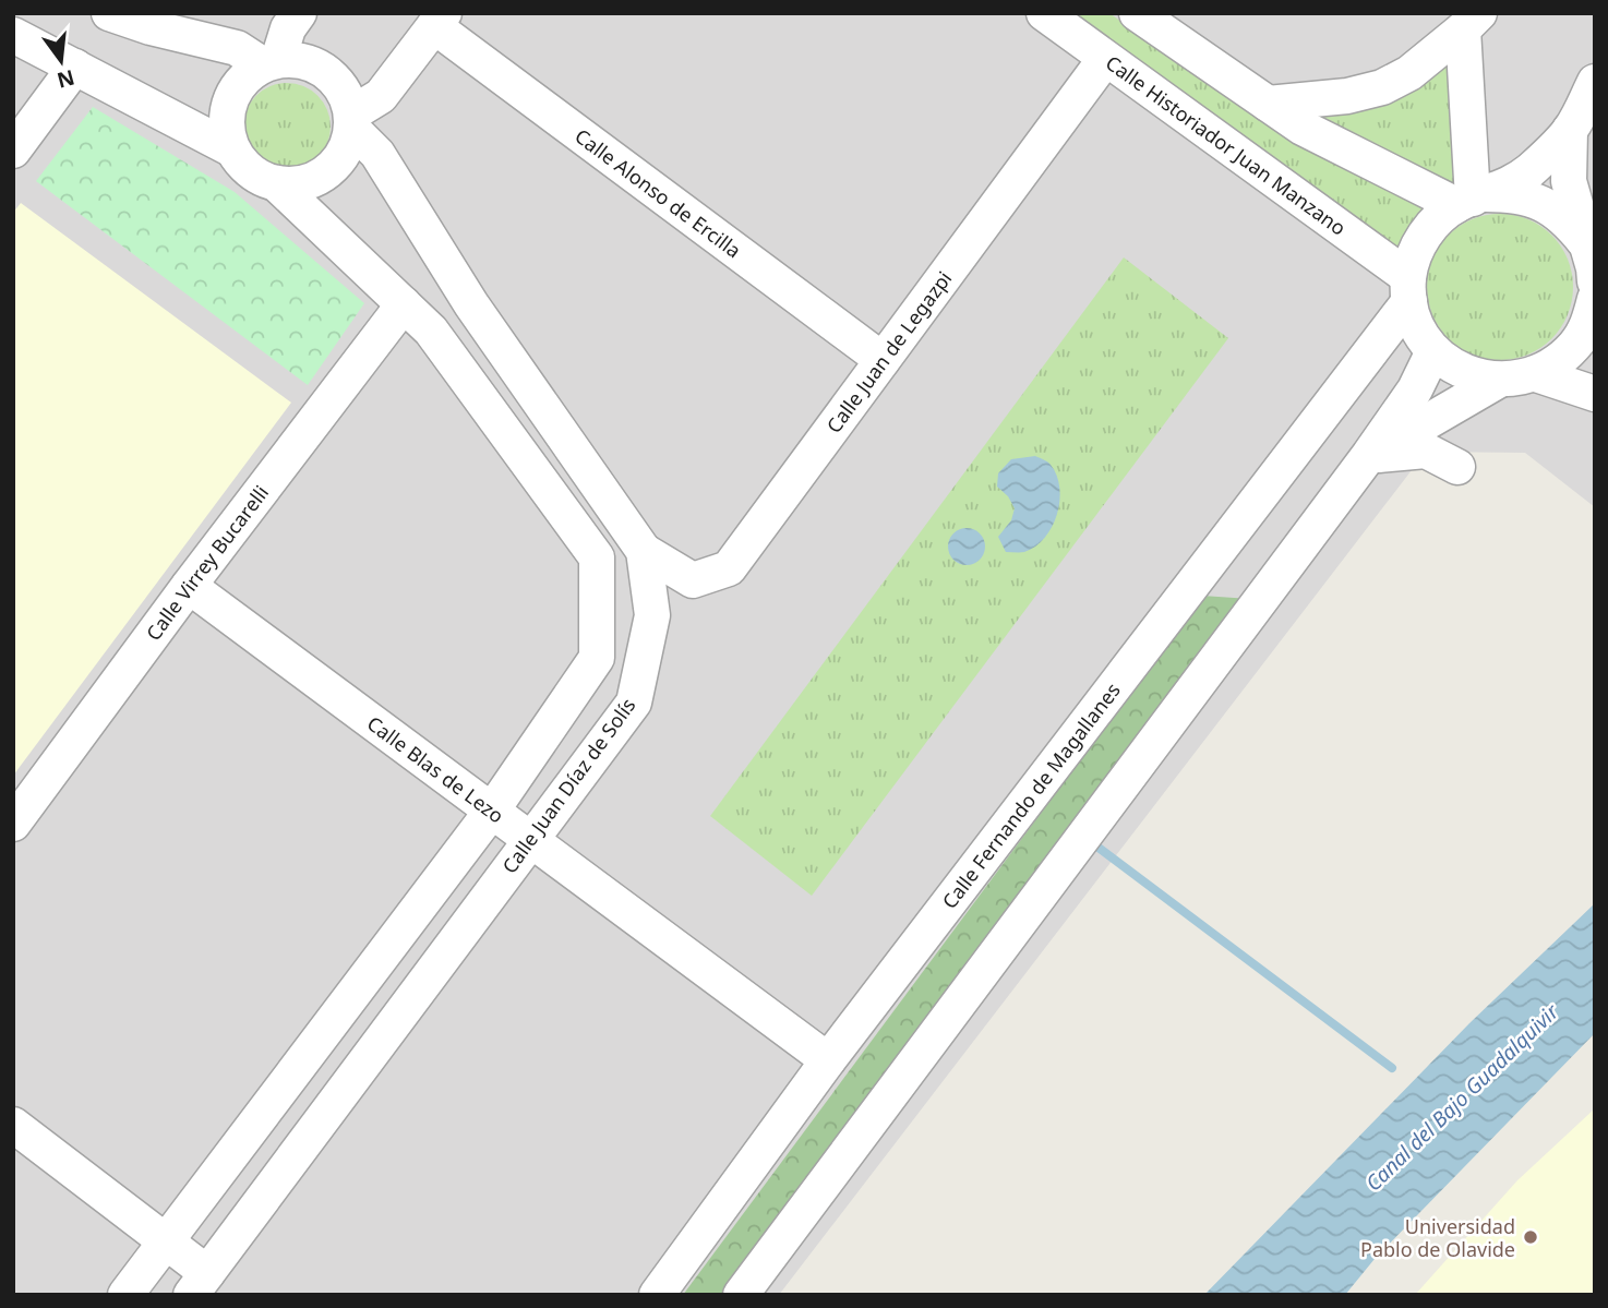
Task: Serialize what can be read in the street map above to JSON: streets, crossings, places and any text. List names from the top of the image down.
{
  "streets": {
    "street": [
      "Calle Historiador Juan Manzano",
      "Calle Alonso de Ercilla",
      "Calle Juan de Legazpi",
      "Calle Virrey Bucarelli",
      "Calle Blas de Lezo",
      "Calle Juan Díaz de Solís",
      "Calle Fernando de Magallanes"
    ]
  },
  "crossings": [
    ["Calle Historiador Juan Manzano", "Calle Juan de Legazpi"],
    ["Calle Historiador Juan Manzano", "Calle Fernando de Magallanes"],
    ["Calle Alonso de Ercilla", "Calle Juan de Legazpi"],
    ["Calle Juan de Legazpi", "Calle Juan Díaz de Solís"],
    ["Calle Virrey Bucarelli", "Calle Blas de Lezo"],
    ["Calle Blas de Lezo", "Calle Juan Díaz de Solís"],
    ["Calle Blas de Lezo", "Calle Fernando de Magallanes"]
  ],
  "water": ["Canal del Bajo Guadalquivir"],
  "places": ["Universidad Pablo de Olavide"],
  "north": "bottom"
}
